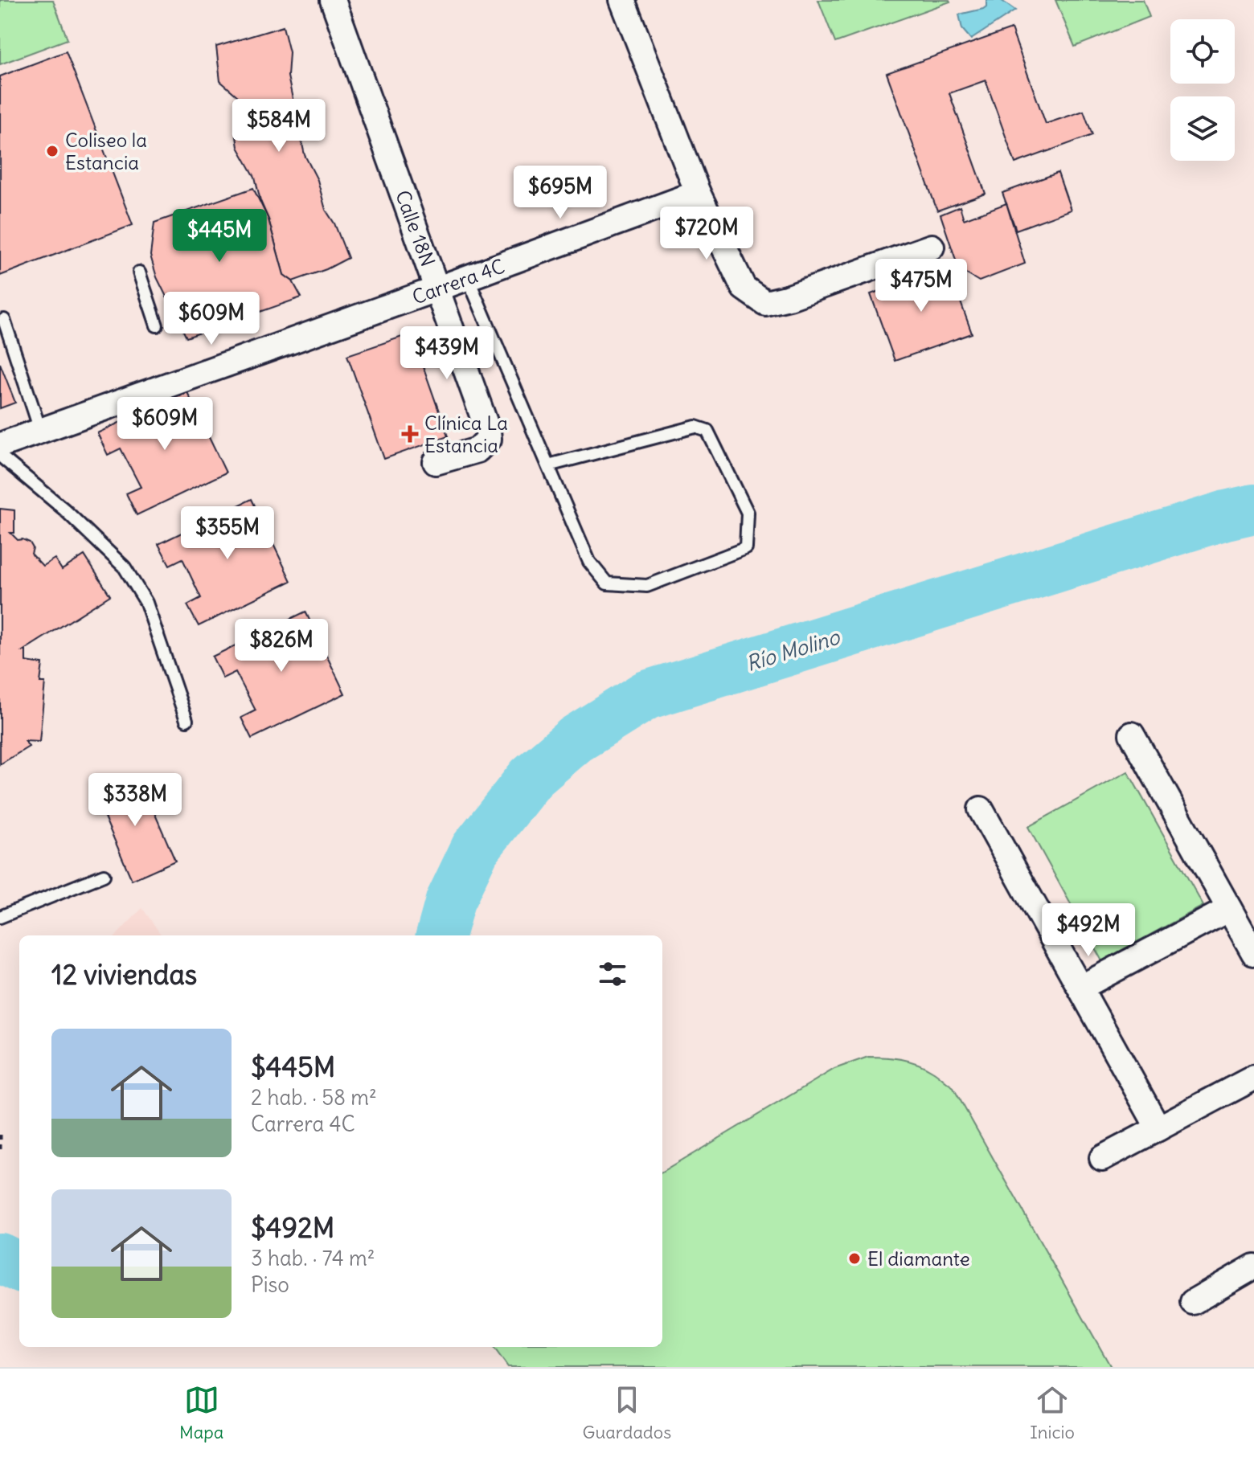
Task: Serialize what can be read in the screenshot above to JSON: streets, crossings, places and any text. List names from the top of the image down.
{
  "streets": {
    "street": ["Calle 18N", "Carrera 4C"]
  },
  "crossings": [
    ["Calle 18N", "Carrera 4C"]
  ],
  "water": ["Río Molino"],
  "places": {
    "other": ["Coliseo la Estancia", "El diamante"],
    "health": ["Clínica La Estancia"]
  },
  "page": {
    "price": [
      "$584M",
      "$695M",
      "$720M",
      "$445M",
      "$475M",
      "$609M",
      "$439M",
      "$609M",
      "$355M",
      "$826M",
      "$338M",
      "$492M"
    ],
    "heading": "12 viviendas",
    "list": [
      {
        "name": "$445M",
        "note": "2 hab. · 58 m² · Carrera 4C"
      },
      {
        "name": "$492M",
        "note": "3 hab. · 74 m² · Piso"
      }
    ],
    "tabs": ["Mapa", "Guardados", "Inicio"]
  }
}
